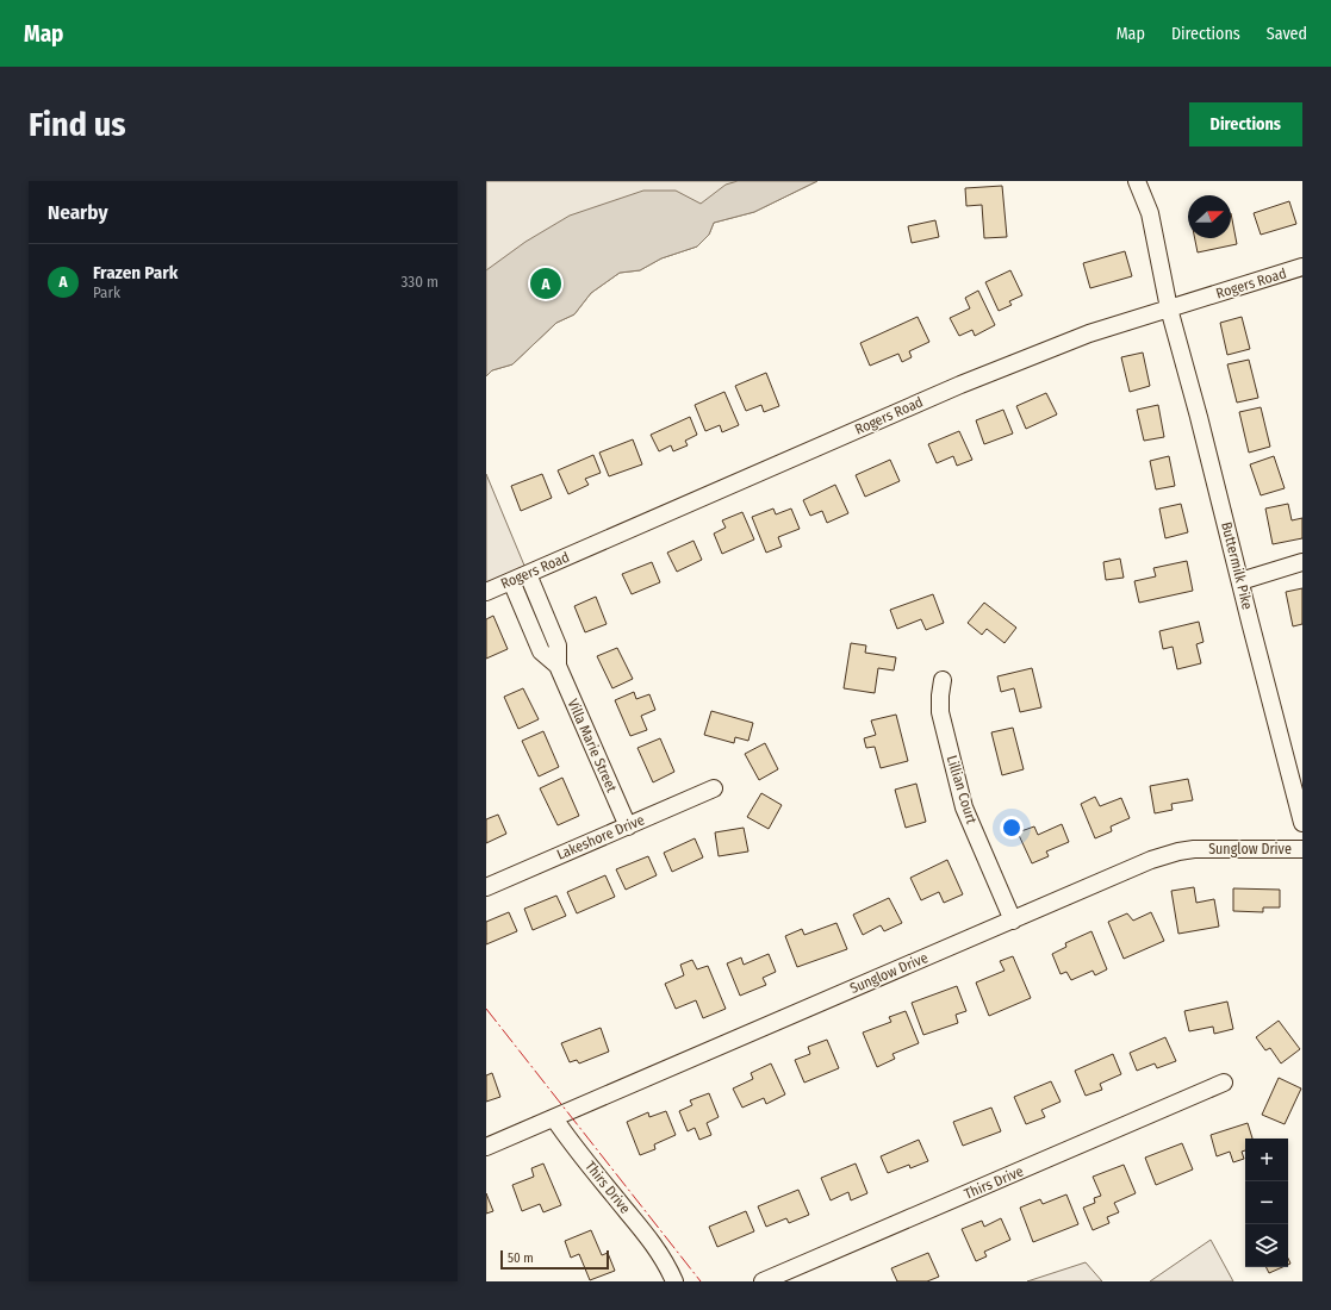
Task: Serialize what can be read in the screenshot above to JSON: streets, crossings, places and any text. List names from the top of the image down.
{
  "streets": {
    "street": [
      "Rogers Road",
      "Buttermilk Pike",
      "Villa Marie Street",
      "Lillian Court",
      "Lakeshore Drive",
      "Sunglow Drive",
      "Thirs Drive"
    ]
  },
  "crossings": [
    ["Rogers Road", "Buttermilk Pike"],
    ["Rogers Road", "Villa Marie Street"],
    ["Villa Marie Street", "Lakeshore Drive"],
    ["Lillian Court", "Sunglow Drive"],
    ["Sunglow Drive", "Thirs Drive"]
  ],
  "scale_bar": "50 m",
  "north": "right",
  "page": {
    "header": "Map",
    "nav": ["Map", "Directions", "Saved"],
    "buttons": "Directions",
    "title": "Find us",
    "heading": "Nearby",
    "list": [
      {
        "mark": "A",
        "name": "Frazen Park",
        "note": "Park",
        "value": "330 m"
      }
    ],
    "pins": "A",
    "map_buttons": ["+", "−"],
    "scale": "50 m"
  }
}
